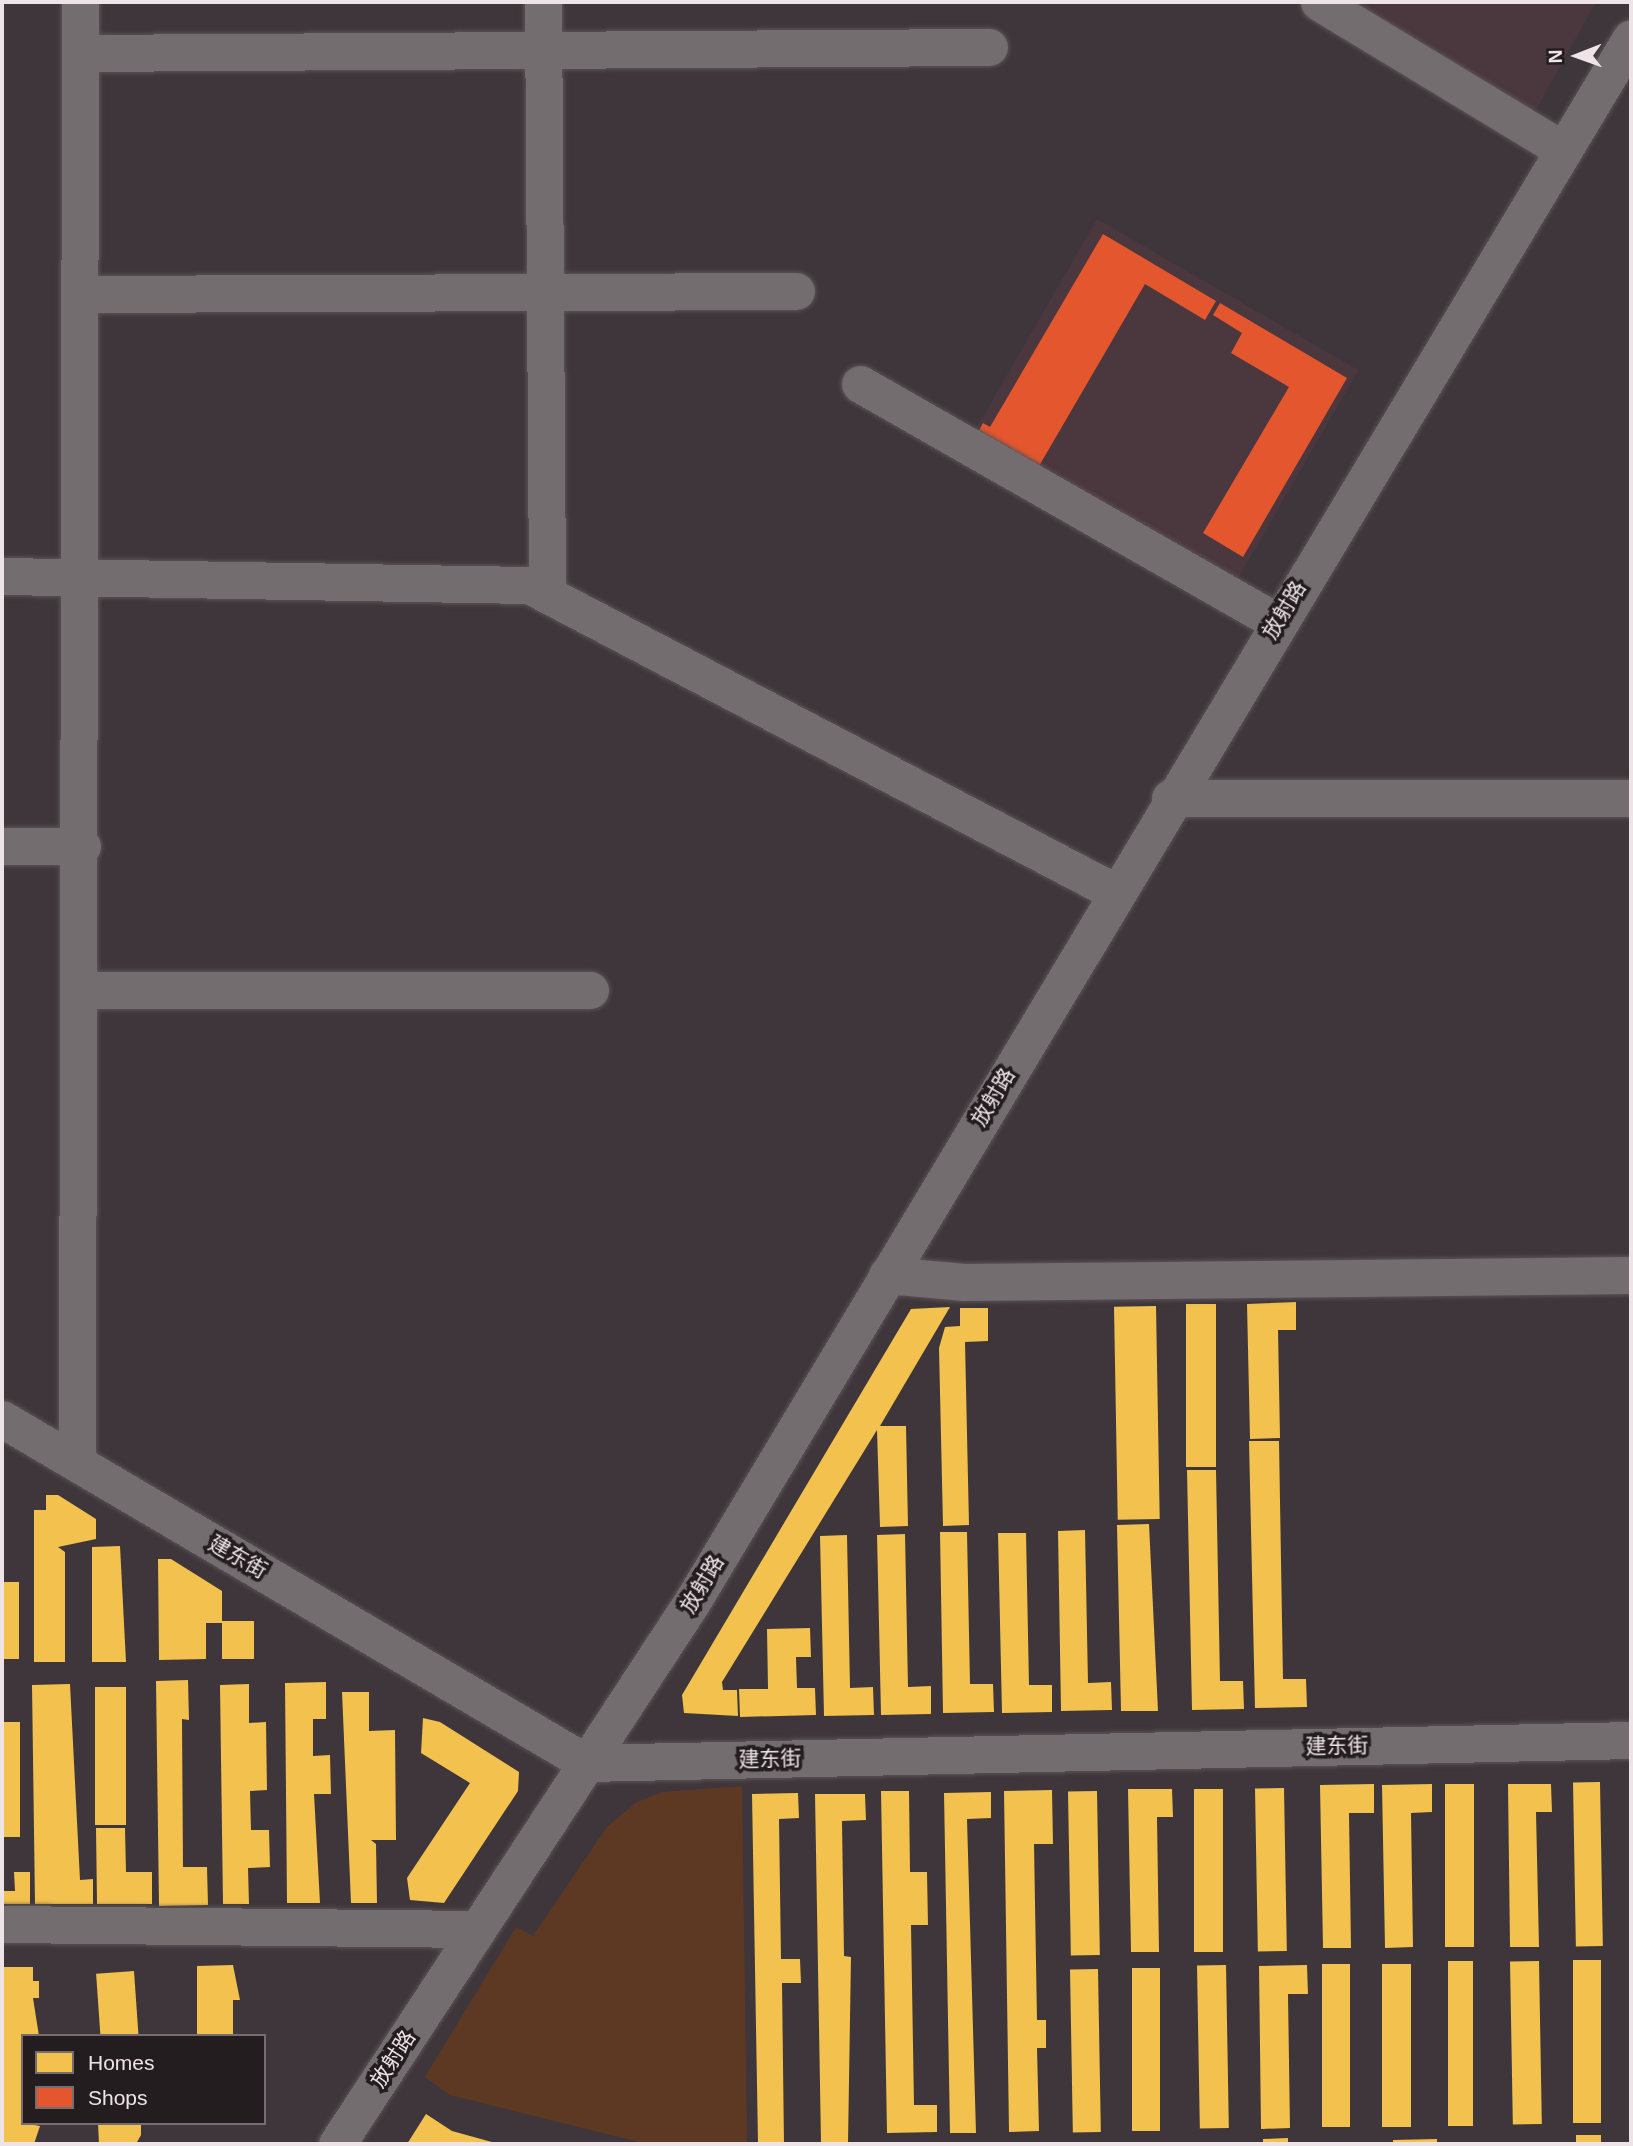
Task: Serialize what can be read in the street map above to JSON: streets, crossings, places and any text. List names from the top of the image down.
{
  "streets": {
    "street": ["放射路", "建东街"]
  },
  "crossings": [
    ["放射路", "建东街"]
  ],
  "legend": ["Homes", "Shops"],
  "north": "left"
}
